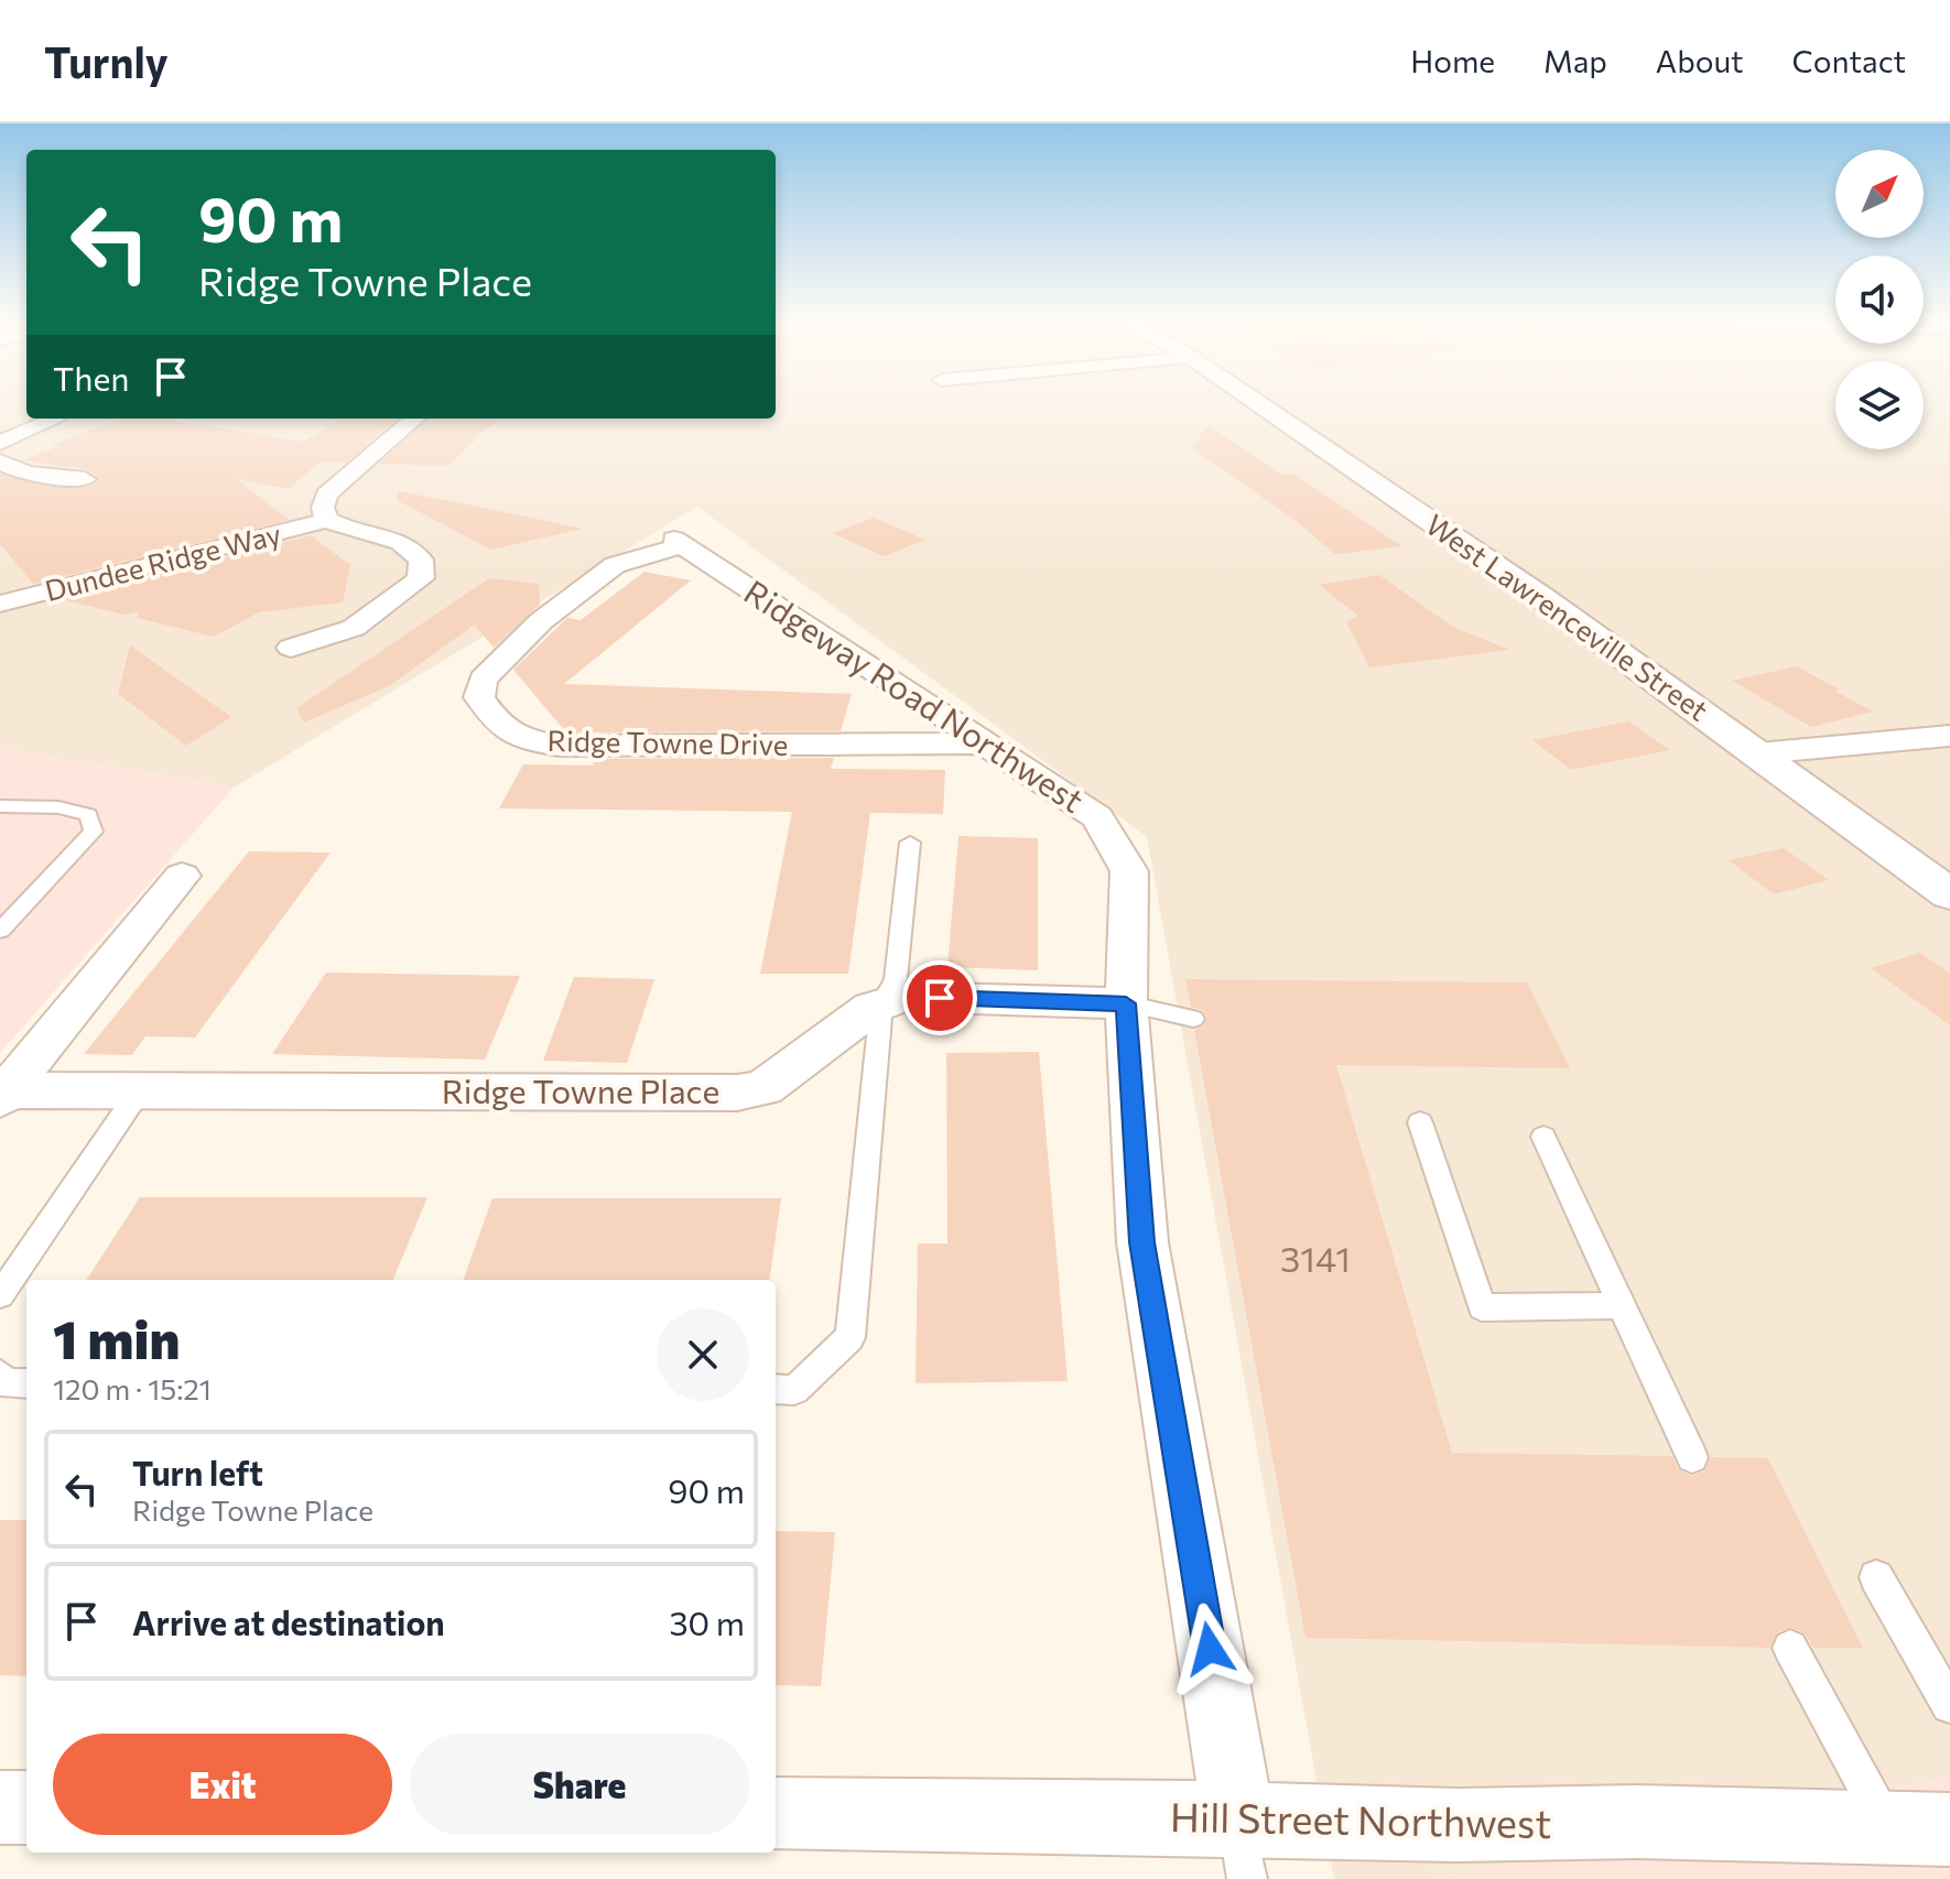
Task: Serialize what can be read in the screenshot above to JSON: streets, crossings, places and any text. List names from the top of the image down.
{
  "streets": {
    "street": [
      "Dundee Ridge Way",
      "West Lawrenceville Street",
      "Ridgeway Road Northwest",
      "Ridge Towne Drive",
      "Ridge Towne Place",
      "Hill Street Northwest"
    ]
  },
  "crossings": [
    ["Ridgeway Road Northwest", "Ridge Towne Drive"],
    ["Ridgeway Road Northwest", "Ridge Towne Place"],
    ["Ridgeway Road Northwest", "Hill Street Northwest"]
  ],
  "house_numbers": ["3141"],
  "north": "top right",
  "page": {
    "header": "Turnly",
    "nav": [
      "Home",
      "Map",
      "About",
      "Contact"
    ],
    "turn": ["90 m", "Ridge Towne Place"],
    "then": "Then",
    "heading": ["1 min", "120 m · 15:21"],
    "list": [
      {
        "name": "Turn left",
        "note": "Ridge Towne Place",
        "value": "90 m"
      },
      {
        "name": "Arrive at destination",
        "value": "30 m"
      }
    ],
    "buttons": ["Exit", "Share"]
  }
}
